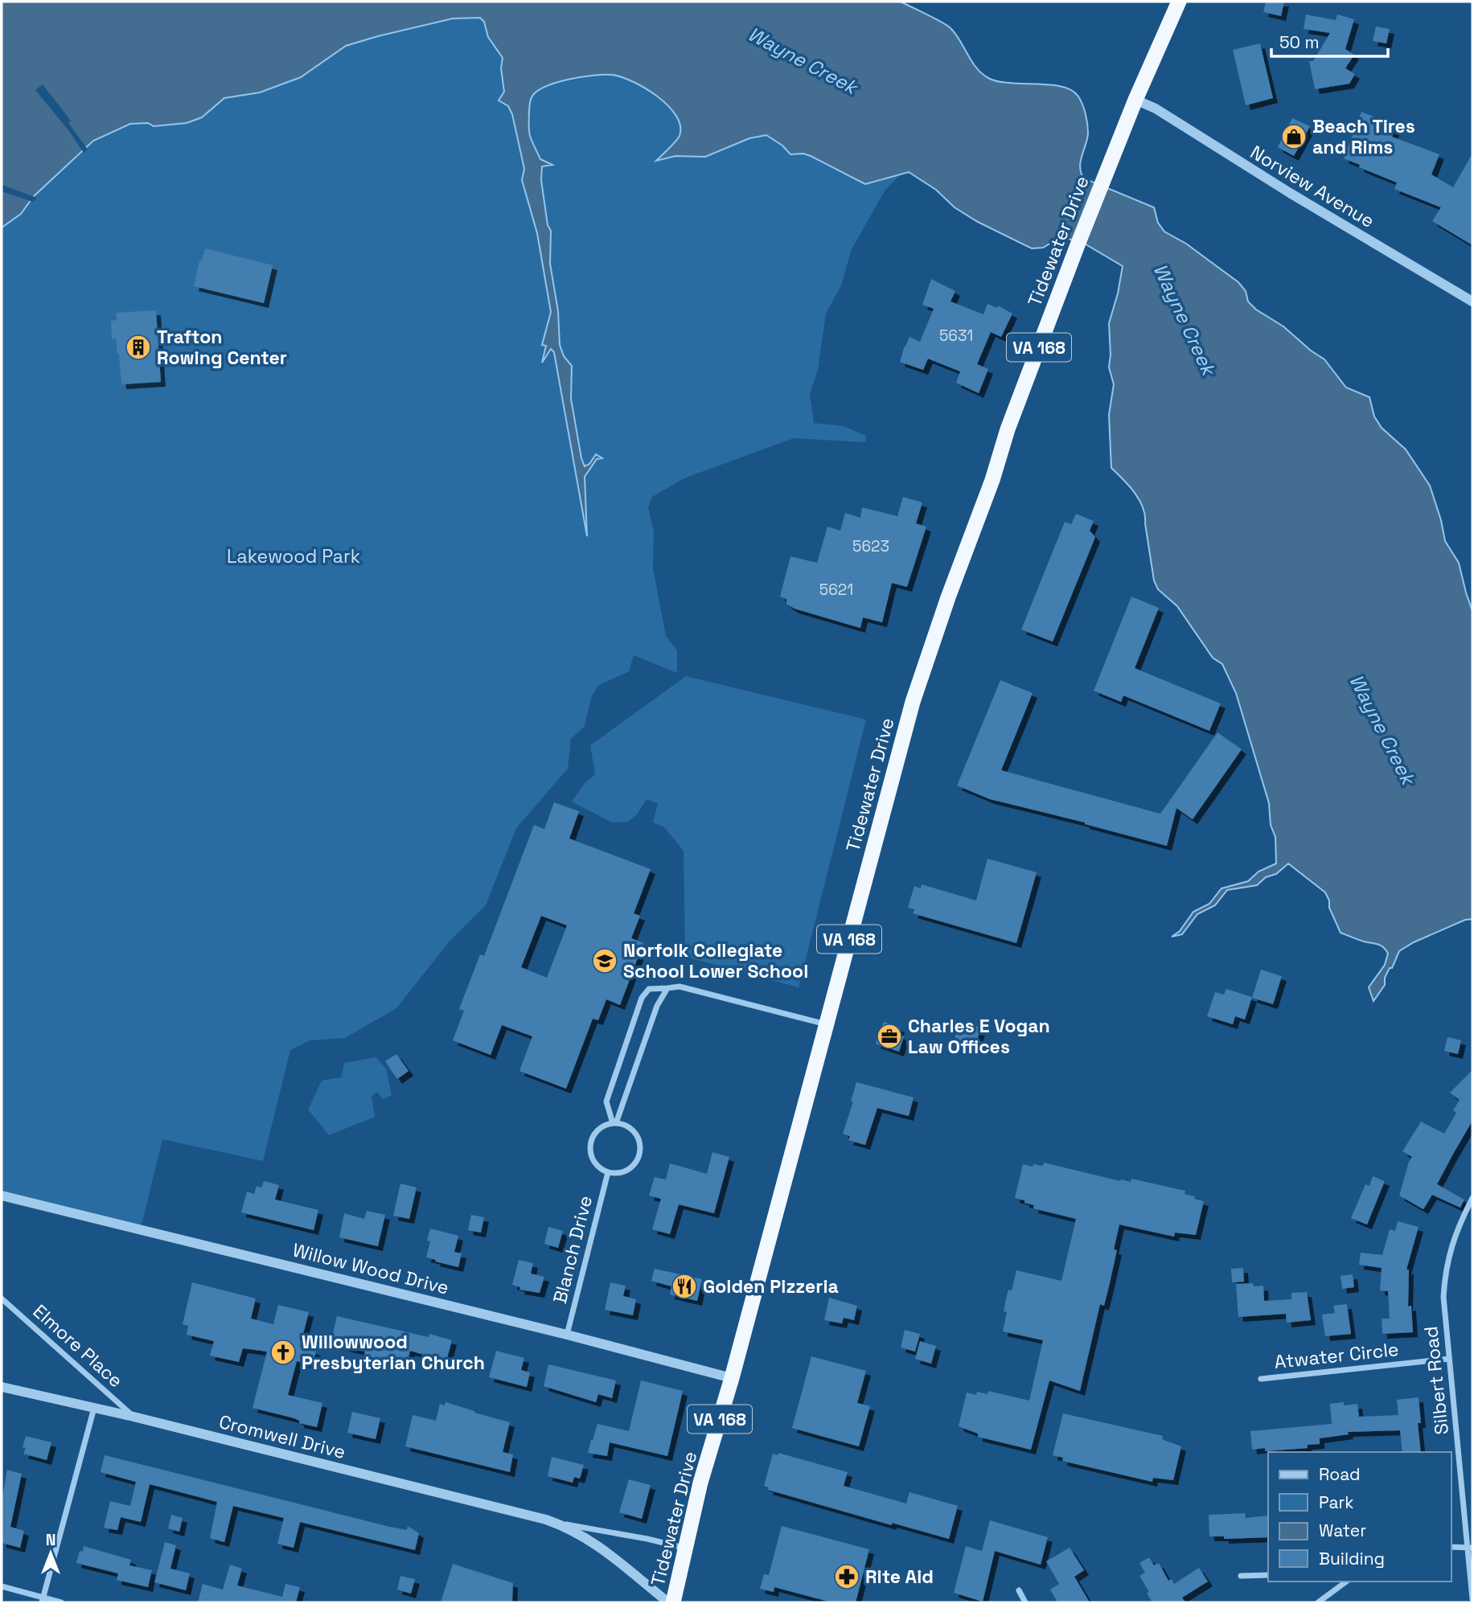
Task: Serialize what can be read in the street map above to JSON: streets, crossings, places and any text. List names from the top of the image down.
{
  "streets": {
    "highway": ["Tidewater Drive", "VA 168"],
    "street": [
      "Norview Avenue",
      "Blanch Drive",
      "Willow Wood Drive",
      "Elmore Place",
      "Atwater Circle",
      "Silbert Road",
      "Cromwell Drive"
    ]
  },
  "crossings": [
    ["Norview Avenue", "Tidewater Drive"],
    ["Tidewater Drive", "Willow Wood Drive"],
    ["Tidewater Drive", "Cromwell Drive"],
    ["Blanch Drive", "Willow Wood Drive"],
    ["Elmore Place", "Cromwell Drive"],
    ["Atwater Circle", "Silbert Road"]
  ],
  "water": ["Wayne Creek"],
  "parks": ["Lakewood Park"],
  "places": {
    "shop": ["Beach Tires and Rims"],
    "building": ["Trafton Rowing Center"],
    "school or university": ["Norfolk Collegiate School Lower School"],
    "office": ["Charles E Vogan Law Offices"],
    "restaurant": ["Golden Pizzeria"],
    "church": ["Willowwood Presbyterian Church"],
    "pharmacy": ["Rite Aid"]
  },
  "house_numbers": ["5631", "5623", "5621"],
  "legend": [
    "Road",
    "Park",
    "Water",
    "Building"
  ],
  "scale_bar": "50 m",
  "north": "top"
}
